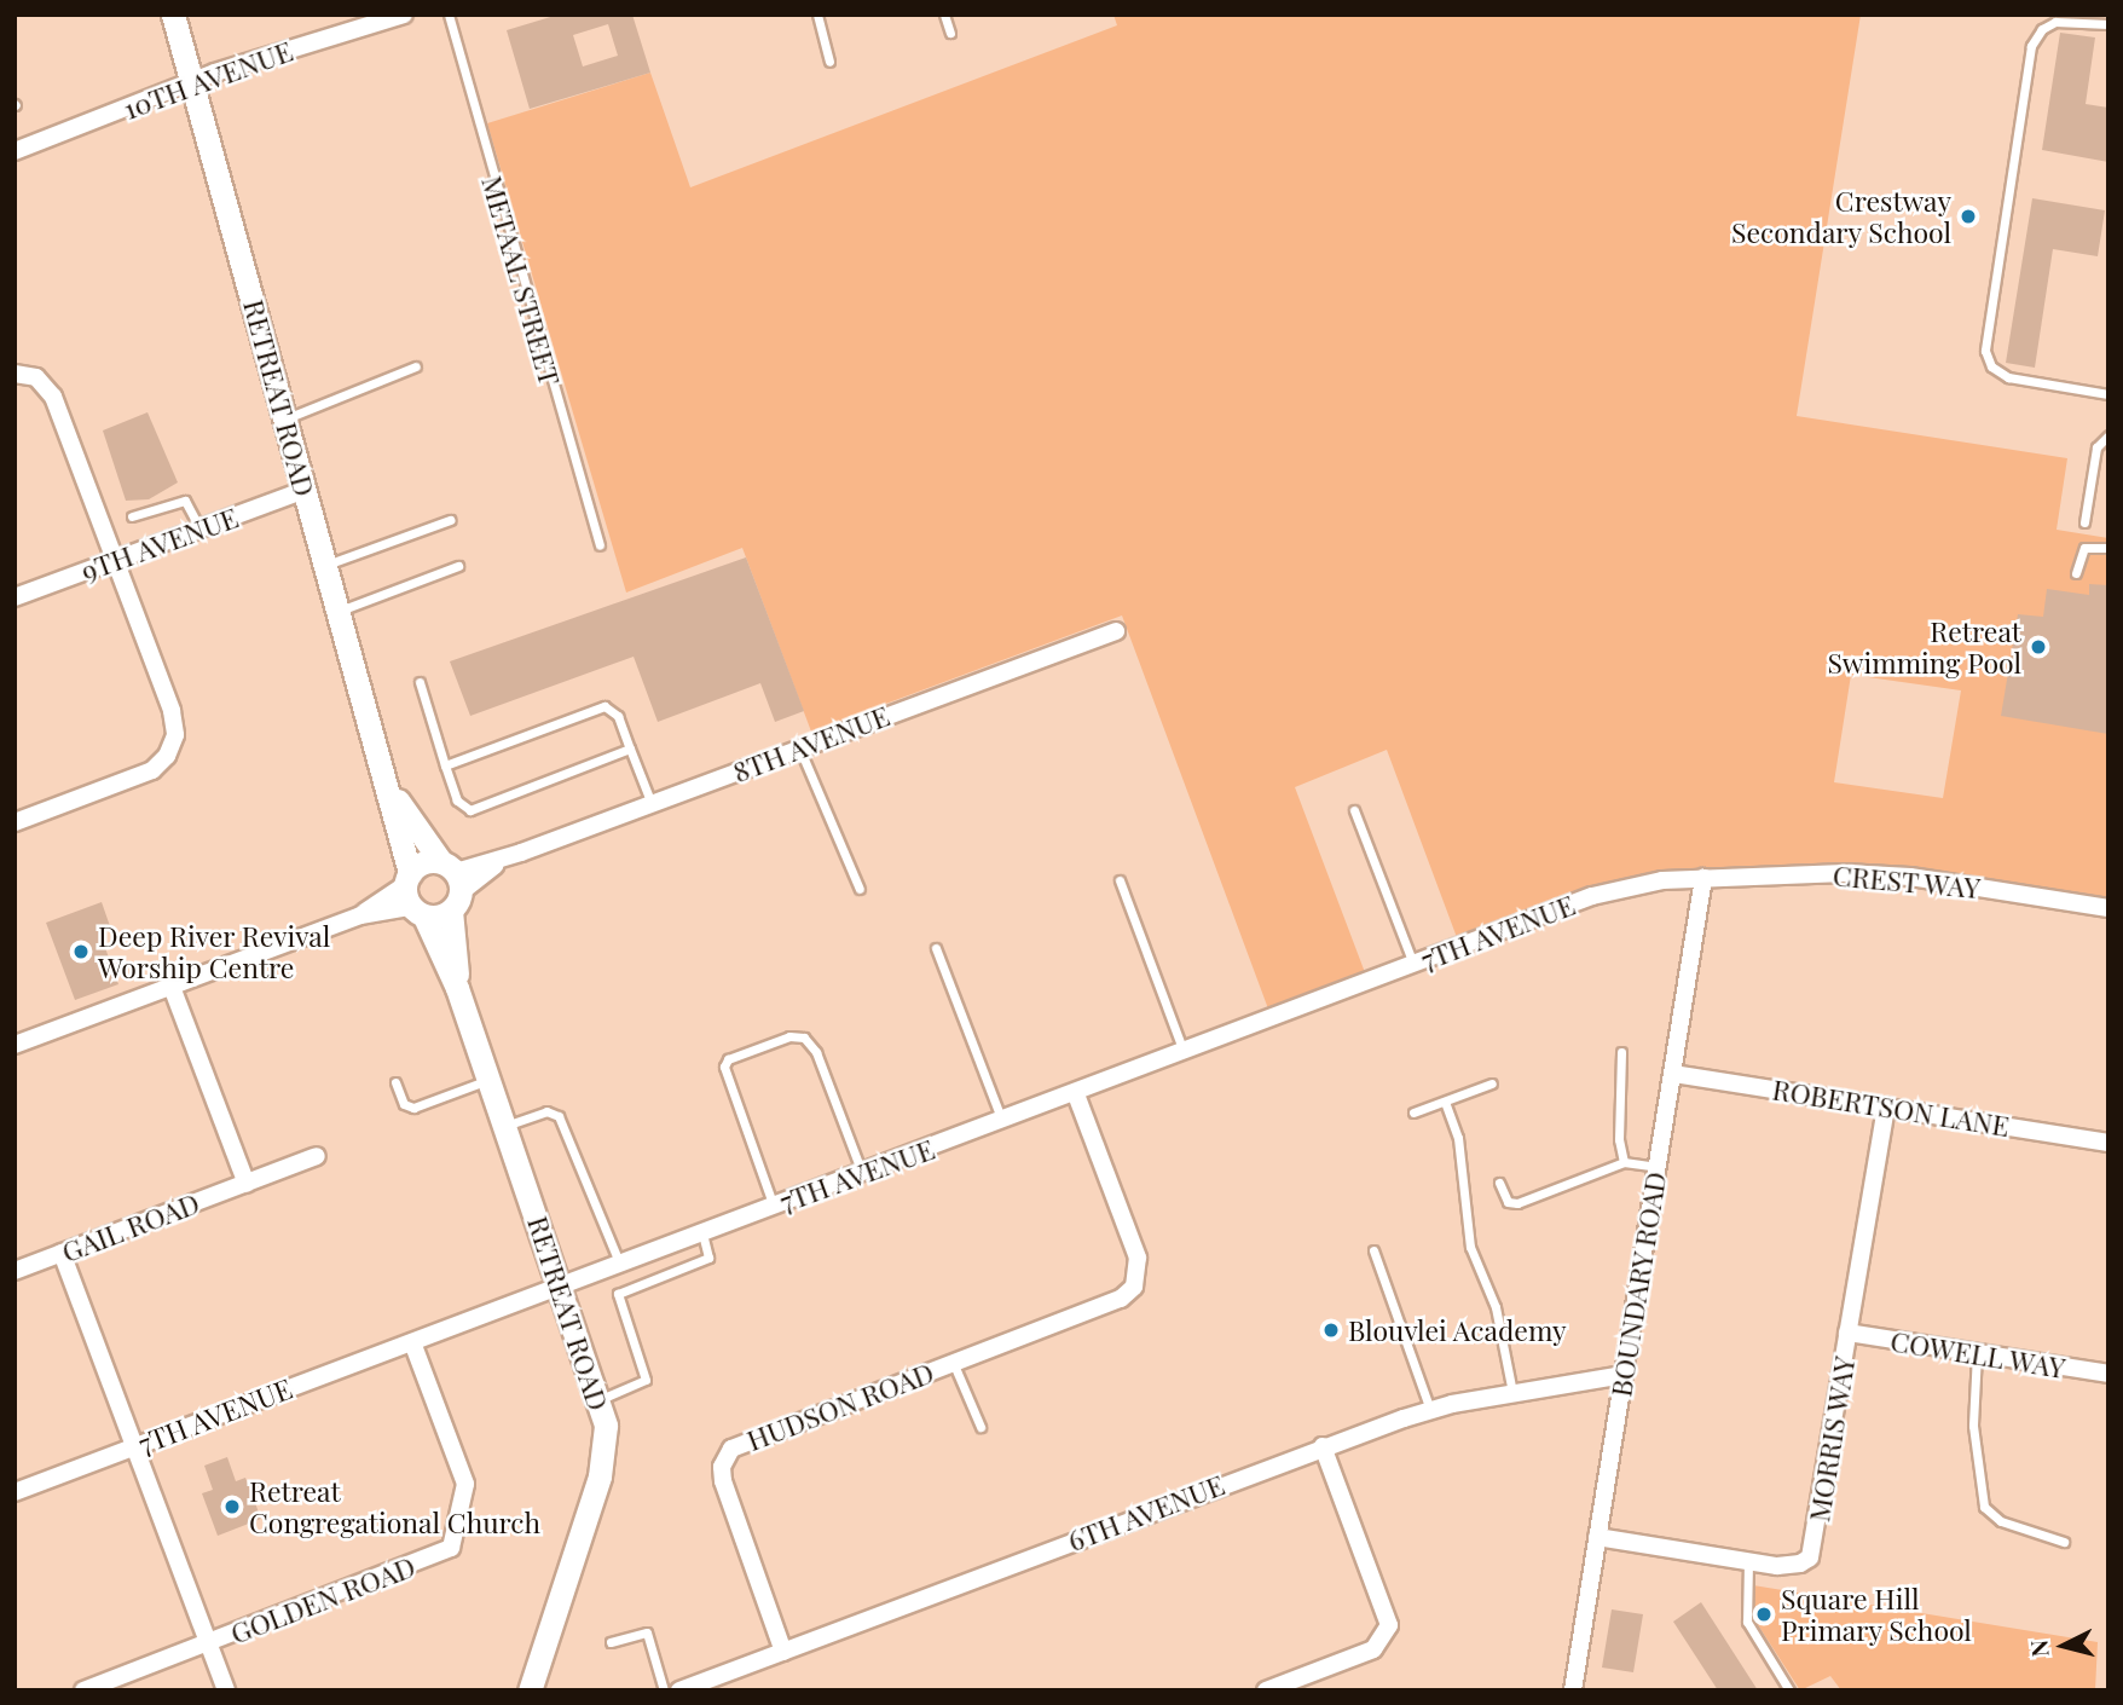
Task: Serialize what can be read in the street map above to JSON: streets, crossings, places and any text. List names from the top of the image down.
{
  "streets": {
    "main road": ["RETREAT ROAD"],
    "street": [
      "10TH AVENUE",
      "9TH AVENUE",
      "8TH AVENUE",
      "CREST WAY",
      "7TH AVENUE",
      "ROBERTSON LANE",
      "GAIL ROAD",
      "BOUNDARY ROAD",
      "COWELL WAY",
      "HUDSON ROAD",
      "MORRIS WAY",
      "6TH AVENUE",
      "GOLDEN ROAD"
    ],
    "lane": ["METAAL STREET"]
  },
  "crossings": [
    ["10TH AVENUE", "RETREAT ROAD"],
    ["RETREAT ROAD", "9TH AVENUE"],
    ["RETREAT ROAD", "8TH AVENUE"],
    ["RETREAT ROAD", "7TH AVENUE"],
    ["CREST WAY", "7TH AVENUE"],
    ["CREST WAY", "BOUNDARY ROAD"],
    ["7TH AVENUE", "BOUNDARY ROAD"],
    ["7TH AVENUE", "HUDSON ROAD"],
    ["7TH AVENUE", "GOLDEN ROAD"],
    ["ROBERTSON LANE", "BOUNDARY ROAD"],
    ["ROBERTSON LANE", "MORRIS WAY"],
    ["BOUNDARY ROAD", "MORRIS WAY"],
    ["BOUNDARY ROAD", "6TH AVENUE"],
    ["COWELL WAY", "MORRIS WAY"],
    ["HUDSON ROAD", "6TH AVENUE"]
  ],
  "places": [
    "Crestway Secondary School",
    "Retreat Swimming Pool",
    "Deep River Revival Worship Centre",
    "Blouvlei Academy",
    "Retreat Congregational Church",
    "Square Hill Primary School"
  ],
  "north": "left"
}
